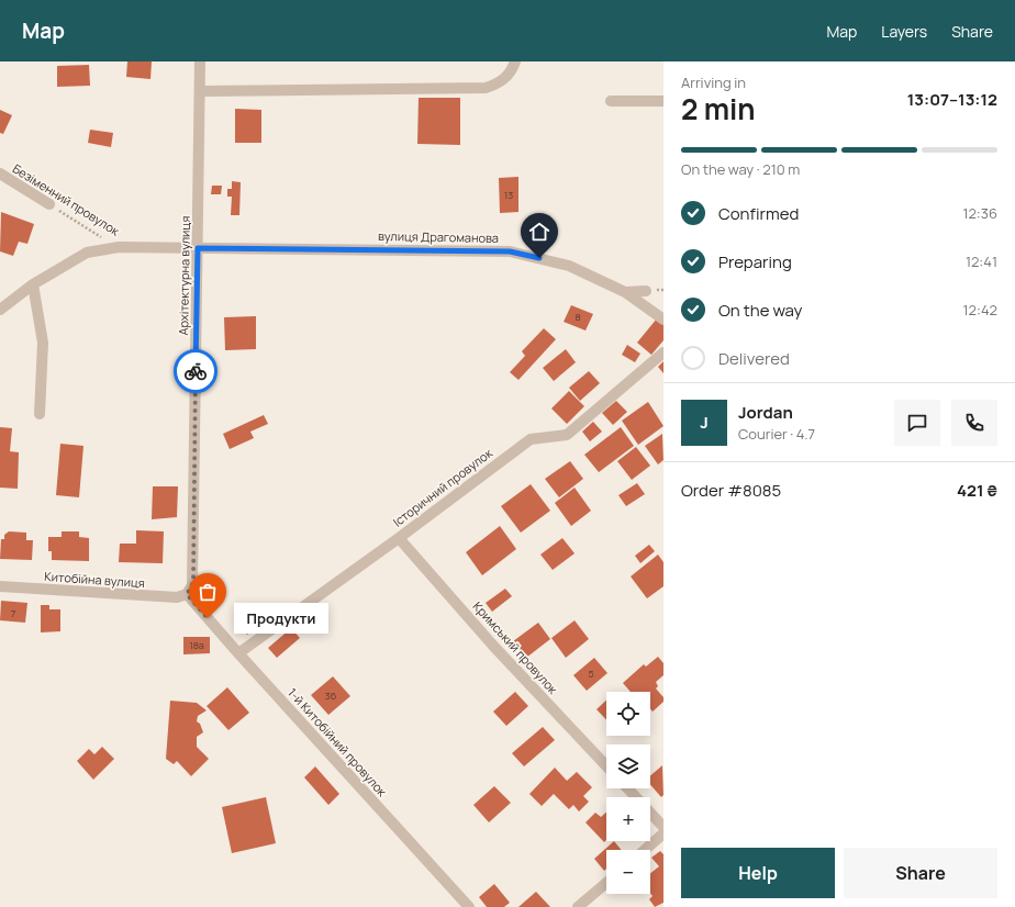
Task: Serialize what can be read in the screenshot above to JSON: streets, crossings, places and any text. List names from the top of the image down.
{
  "streets": {
    "street": [
      "Безіменний провулок",
      "вулиця Драгоманова",
      "Архітектурна вулиця",
      "Історичний провулок",
      "Китобійна вулиця",
      "Кримський провулок",
      "1-й Китобійний провулок"
    ]
  },
  "crossings": [
    ["Безіменний провулок", "вулиця Драгоманова"],
    ["вулиця Драгоманова", "Архітектурна вулиця"],
    ["Архітектурна вулиця", "Китобійна вулиця"],
    ["Архітектурна вулиця", "1-й Китобійний провулок"],
    ["Історичний провулок", "Кримський провулок"],
    ["Історичний провулок", "1-й Китобійний провулок"],
    ["Китобійна вулиця", "1-й Китобійний провулок"]
  ],
  "places": ["Продукти"],
  "house_numbers": [
    "13",
    "8",
    "7",
    "18а",
    "5",
    "36"
  ],
  "page": {
    "header": "Map",
    "nav": ["Map", "Layers", "Share"],
    "heading": ["2 min", "Arriving in", "13:07–13:12"],
    "panel": [
      "Jordan",
      "Courier · 4.7",
      "Order #8085",
      "421 ₴"
    ],
    "bar": "On the way · 210 m",
    "list": [
      ["Confirmed", "12:36"],
      ["Preparing", "12:41"],
      ["On the way", "12:42"],
      "Delivered"
    ],
    "round": "J",
    "bubble": "Продукти",
    "map_buttons": ["+", "−"],
    "buttons": ["Help", "Share"]
  }
}
